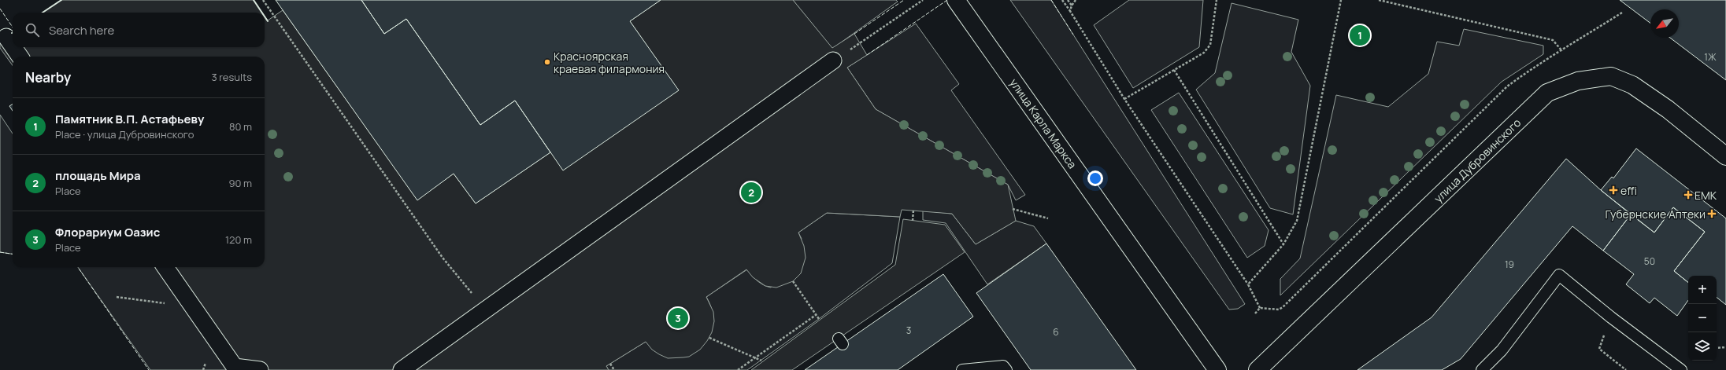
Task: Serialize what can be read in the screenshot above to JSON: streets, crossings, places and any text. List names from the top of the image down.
{
  "streets": {
    "main road": ["улица Карла Маркса", "улица Дубровинского"]
  },
  "places": {
    "other": ["Красноярская краевая филармония"],
    "health": ["effi", "ЕМК", "Губернские Аптеки"]
  },
  "house_numbers": [
    "1Ж",
    "50",
    "19",
    "3",
    "6"
  ],
  "north": "bottom left",
  "page": {
    "search": "Search here",
    "pins": ["1", "2", "3"],
    "heading": ["Nearby", "3 results"],
    "list": [
      {
        "mark": "1",
        "name": "Памятник В.П. Астафьеву",
        "note": "Place · улица Дубровинского",
        "value": "80 m"
      },
      {
        "mark": "2",
        "name": "площадь Мира",
        "note": "Place",
        "value": "90 m"
      },
      {
        "mark": "3",
        "name": "Флорариум Оазис",
        "note": "Place",
        "value": "120 m"
      }
    ],
    "map_buttons": ["+", "−"]
  }
}
